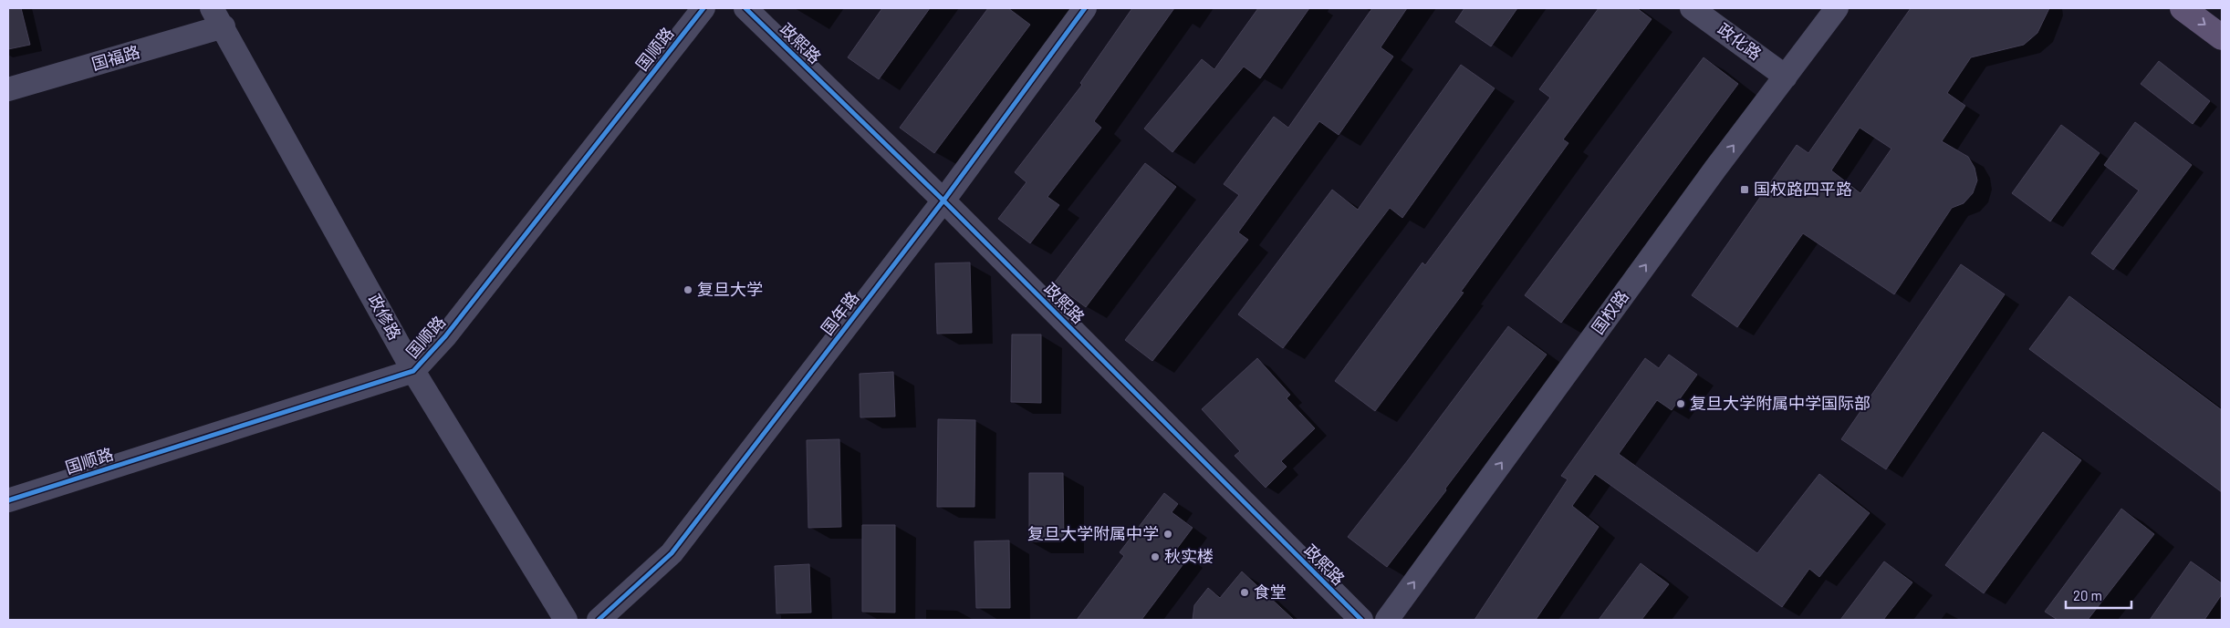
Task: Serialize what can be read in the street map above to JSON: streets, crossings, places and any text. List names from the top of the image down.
{
  "streets": {
    "street": [
      "政化路",
      "政熙路",
      "国顺路",
      "国福路",
      "国权路",
      "国年路",
      "政修路"
    ]
  },
  "crossings": [
    ["政化路", "国权路"],
    ["政熙路", "国年路"],
    ["国顺路", "政修路"],
    ["国福路", "政修路"]
  ],
  "one_way": ["国权路"],
  "places": {
    "transit": ["国权路四平路"],
    "other": [
      "复旦大学",
      "复旦大学附属中学国际部",
      "复旦大学附属中学",
      "秋实楼",
      "食堂"
    ]
  },
  "scale_bar": "20 m"
}
